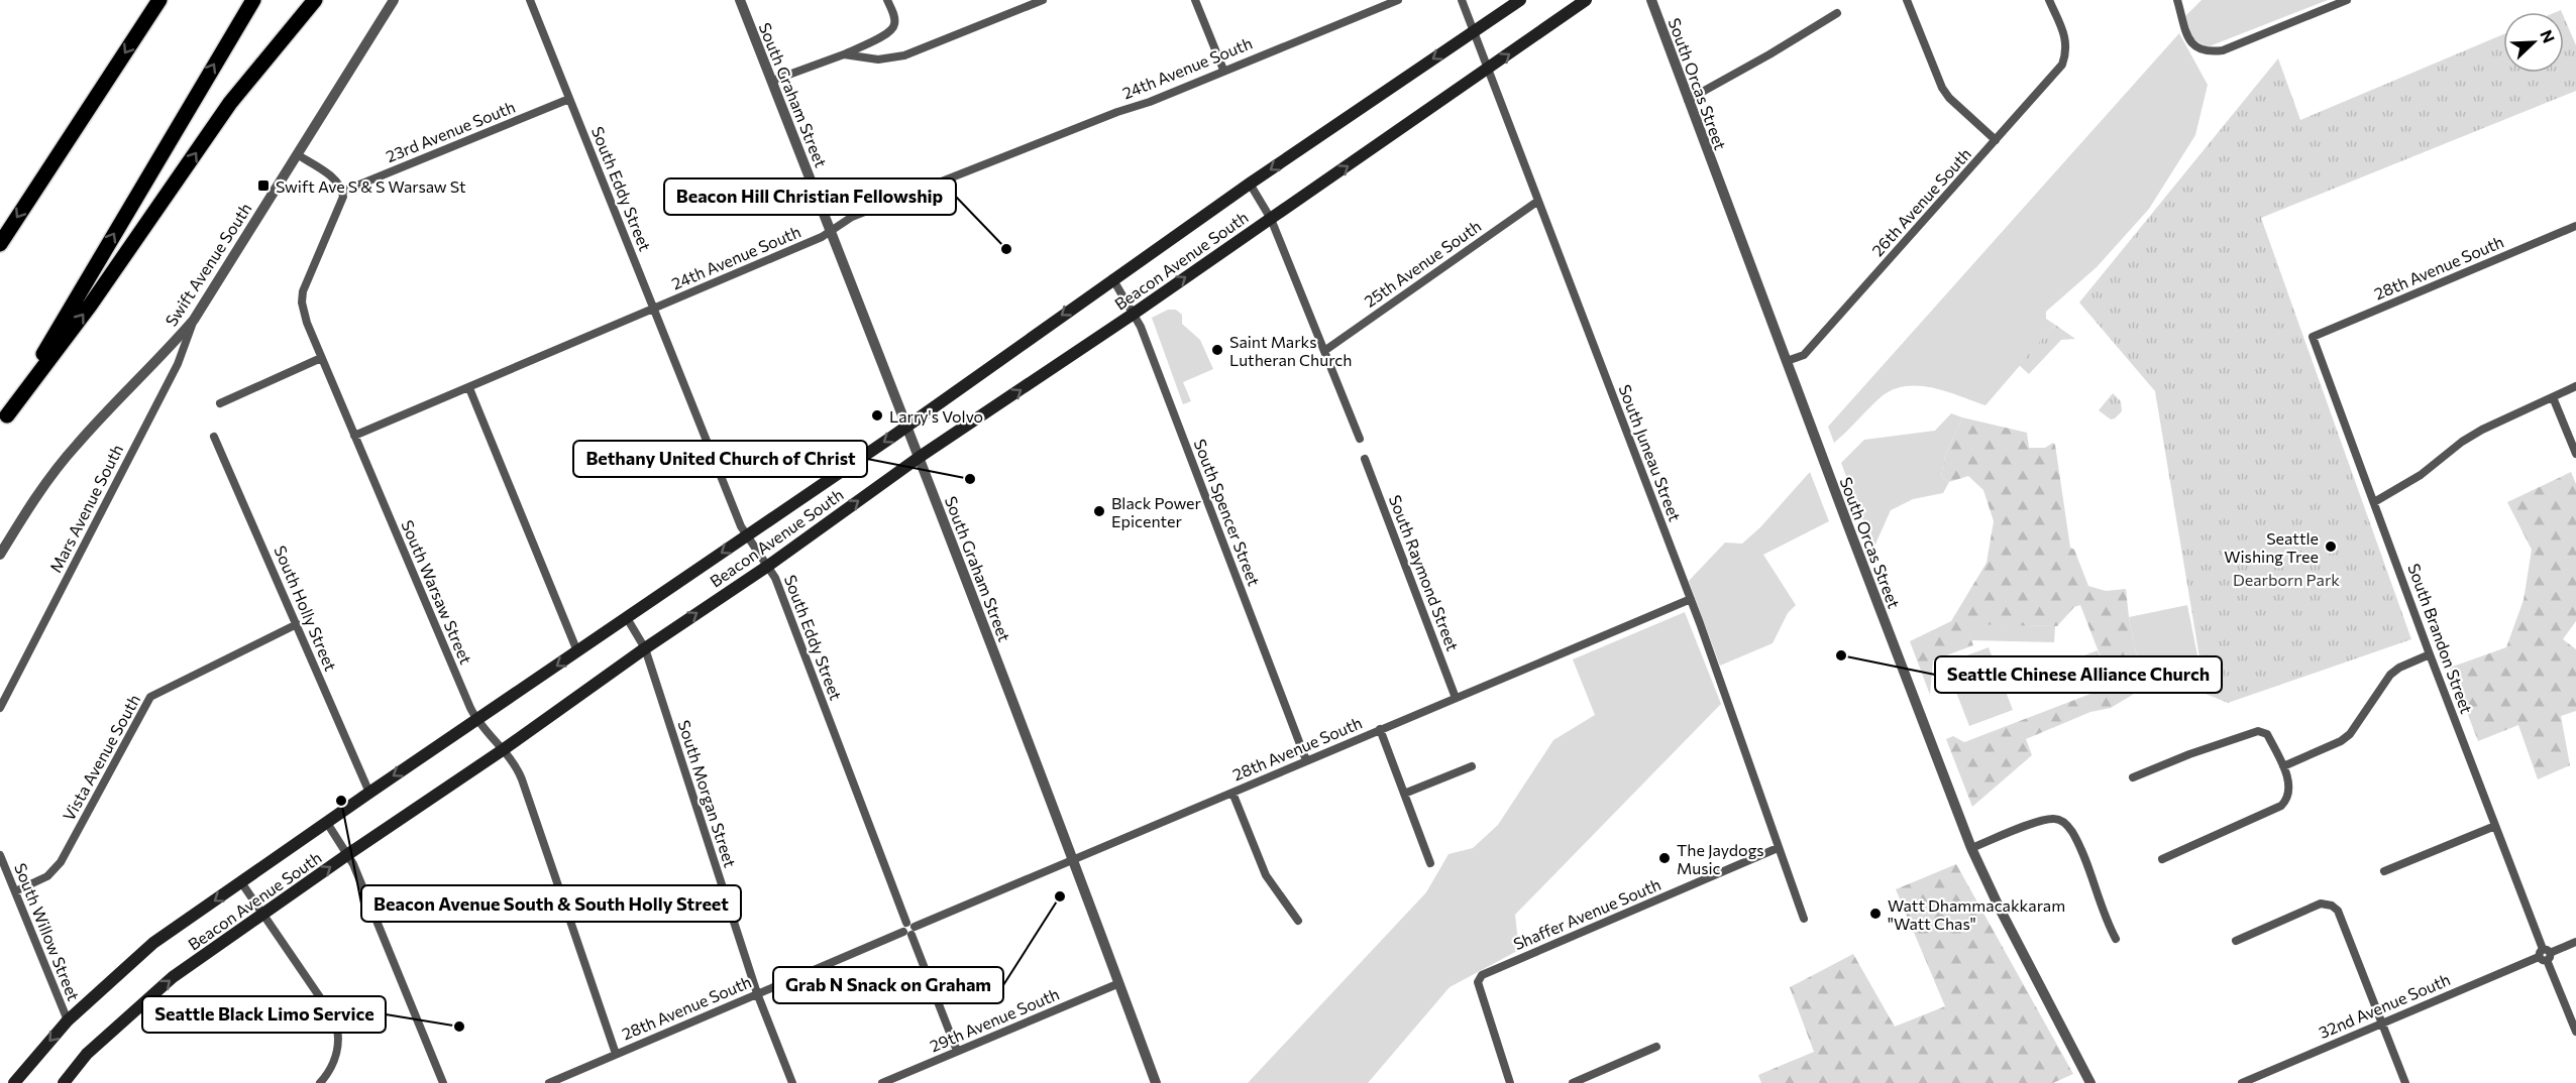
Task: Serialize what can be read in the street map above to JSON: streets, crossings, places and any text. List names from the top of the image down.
{
  "streets": {
    "main road": ["Beacon Avenue South"],
    "street": [
      "24th Avenue South",
      "South Orcas Street",
      "South Graham Street",
      "23rd Avenue South",
      "South Eddy Street",
      "26th Avenue South",
      "25th Avenue South",
      "Swift Avenue South",
      "28th Avenue South",
      "South Juneau Street",
      "Mars Avenue South",
      "South Spencer Street",
      "South Raymond Street",
      "South Warsaw Street",
      "South Holly Street",
      "South Brandon Street",
      "Vista Avenue South",
      "South Morgan Street",
      "Shaffer Avenue South",
      "South Willow Street",
      "32nd Avenue South",
      "29th Avenue South"
    ]
  },
  "crossings": [
    ["24th Avenue South", "South Graham Street"],
    ["24th Avenue South", "South Eddy Street"],
    ["24th Avenue South", "South Warsaw Street"],
    ["South Orcas Street", "26th Avenue South"],
    ["South Graham Street", "Beacon Avenue South"],
    ["South Graham Street", "28th Avenue South"],
    ["South Graham Street", "29th Avenue South"],
    ["23rd Avenue South", "South Eddy Street"],
    ["23rd Avenue South", "South Warsaw Street"],
    ["South Eddy Street", "Beacon Avenue South"],
    ["South Eddy Street", "28th Avenue South"],
    ["South Eddy Street", "29th Avenue South"],
    ["Beacon Avenue South", "South Juneau Street"],
    ["Beacon Avenue South", "South Spencer Street"],
    ["Beacon Avenue South", "South Warsaw Street"],
    ["Beacon Avenue South", "South Holly Street"],
    ["Beacon Avenue South", "South Morgan Street"],
    ["Beacon Avenue South", "South Willow Street"],
    ["25th Avenue South", "South Juneau Street"],
    ["Swift Avenue South", "Mars Avenue South"],
    ["28th Avenue South", "South Juneau Street"],
    ["28th Avenue South", "South Spencer Street"],
    ["28th Avenue South", "South Raymond Street"],
    ["28th Avenue South", "South Warsaw Street"],
    ["28th Avenue South", "South Brandon Street"],
    ["28th Avenue South", "South Morgan Street"],
    ["South Juneau Street", "Shaffer Avenue South"],
    ["South Holly Street", "Vista Avenue South"],
    ["South Brandon Street", "32nd Avenue South"],
    ["Vista Avenue South", "South Willow Street"]
  ],
  "parks": ["Dearborn Park"],
  "places": {
    "transit": ["Swift Ave S & S Warsaw St"],
    "other": [
      "Beacon Hill Christian Fellowship",
      "Saint Marks Lutheran Church",
      "Larry's Volvo",
      "Bethany United Church of Christ",
      "Black Power Epicenter",
      "Seattle Wishing Tree",
      "Seattle Chinese Alliance Church",
      "Beacon Avenue South & South Holly Street",
      "The Jaydogs Music",
      "Grab N Snack on Graham",
      "Watt Dhammacakkaram \"Watt Chas\"",
      "Seattle Black Limo Service"
    ]
  },
  "north": "top right"
}
